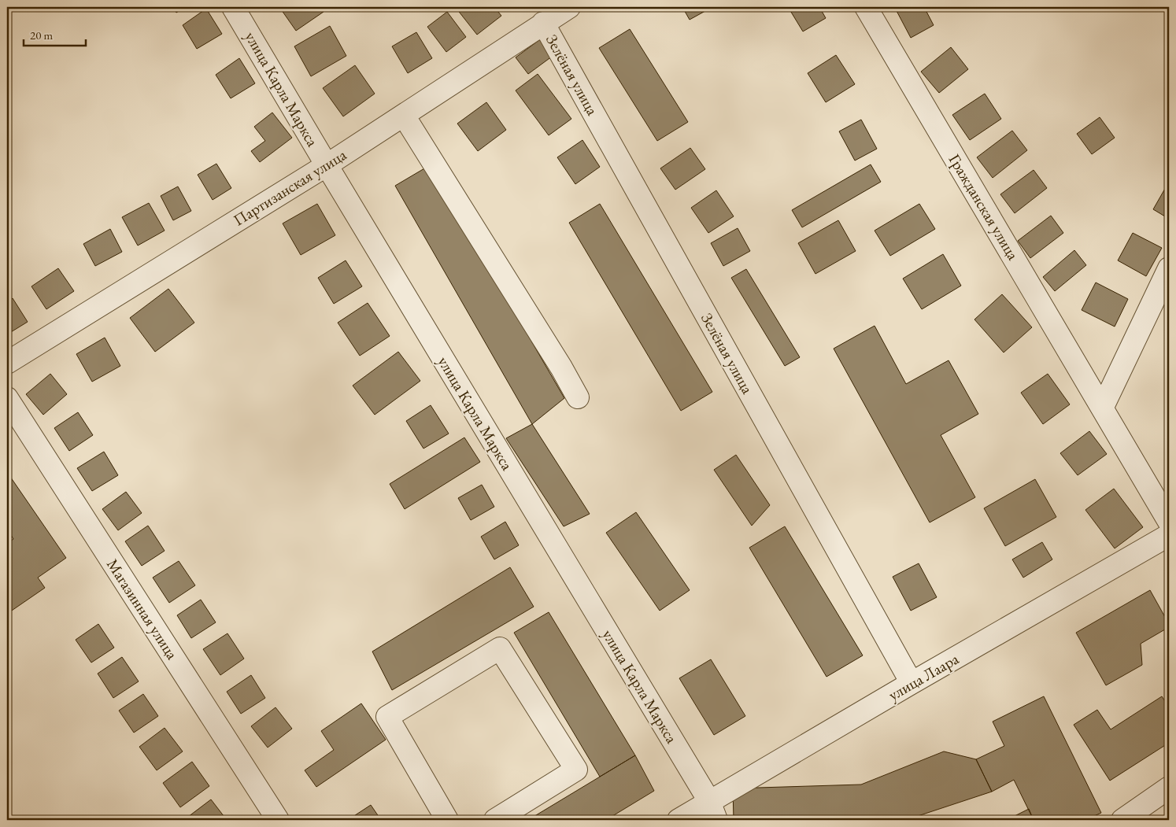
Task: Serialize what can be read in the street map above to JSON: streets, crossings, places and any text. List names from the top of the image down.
{
  "streets": {
    "street": [
      "Зелёная улица",
      "улица Карла Маркса",
      "Партизанская улица",
      "Гражданская улица",
      "Магазинная улица",
      "улица Лаара"
    ]
  },
  "crossings": [
    ["Зелёная улица", "Партизанская улица"],
    ["Зелёная улица", "улица Лаара"],
    ["улица Карла Маркса", "Партизанская улица"],
    ["улица Карла Маркса", "улица Лаара"]
  ],
  "scale_bar": "20 m"
}
